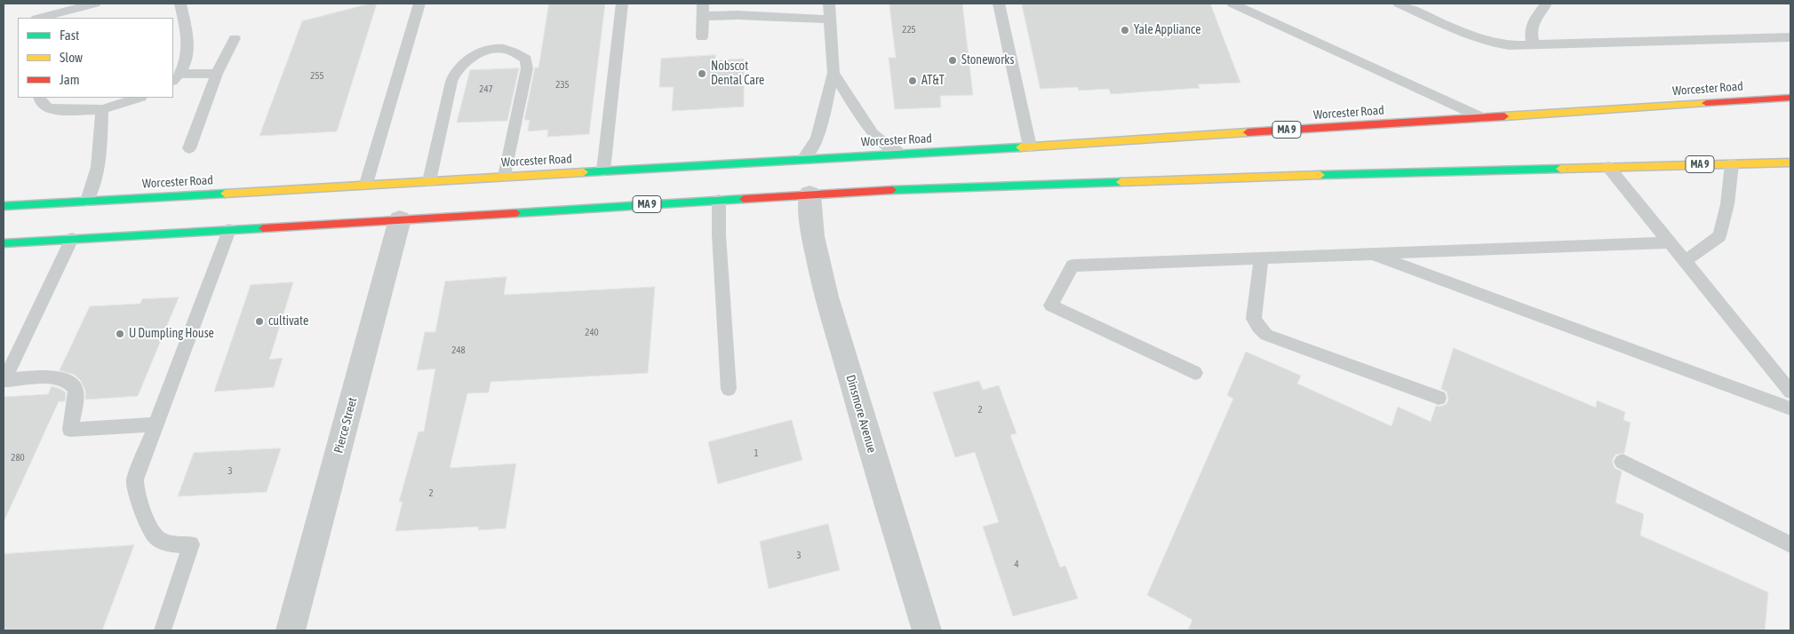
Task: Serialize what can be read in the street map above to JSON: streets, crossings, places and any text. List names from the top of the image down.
{
  "streets": {
    "highway": ["Worcester Road", "MA 9"],
    "street": ["Dinsmore Avenue", "Pierce Street"]
  },
  "crossings": [
    ["MA 9", "Dinsmore Avenue"],
    ["MA 9", "Pierce Street"]
  ],
  "places": [
    "Yale Appliance",
    "Stoneworks",
    "Nobscot Dental Care",
    "AT&T",
    "cultivate",
    "U Dumpling House"
  ],
  "house_numbers": [
    "225",
    "255",
    "235",
    "247",
    "240",
    "248",
    "2",
    "1",
    "280",
    "3",
    "2",
    "3",
    "4"
  ],
  "legend": ["Fast", "Slow", "Jam"]
}
